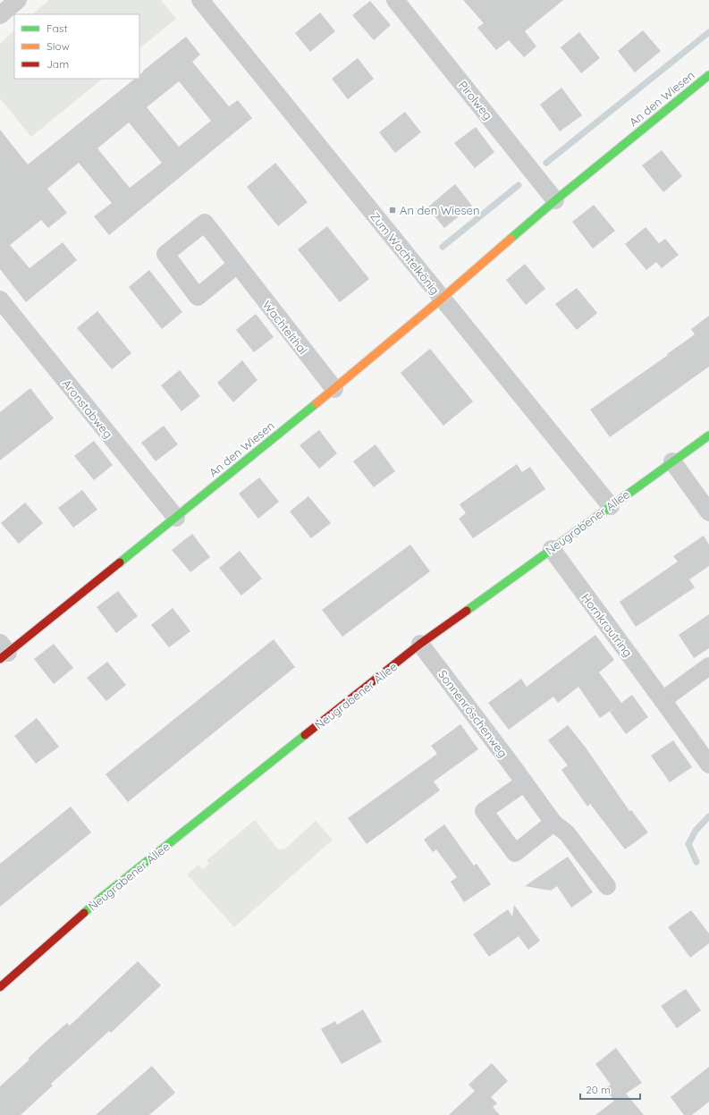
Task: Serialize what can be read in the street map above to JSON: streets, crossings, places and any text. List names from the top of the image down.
{
  "streets": {
    "street": [
      "An den Wiesen",
      "Pirolweg",
      "Zum Wachtelkönig",
      "Wachtelthal",
      "Aronstabweg",
      "Neugrabener Allee",
      "Hornkrautring",
      "Sonnenröschenweg"
    ]
  },
  "crossings": [
    ["An den Wiesen", "Pirolweg"],
    ["An den Wiesen", "Zum Wachtelkönig"],
    ["An den Wiesen", "Wachtelthal"],
    ["An den Wiesen", "Aronstabweg"],
    ["Zum Wachtelkönig", "Neugrabener Allee"],
    ["Neugrabener Allee", "Hornkrautring"],
    ["Neugrabener Allee", "Sonnenröschenweg"]
  ],
  "places": {
    "transit": ["An den Wiesen"]
  },
  "legend": ["Fast", "Slow", "Jam"],
  "scale_bar": "20 m"
}
